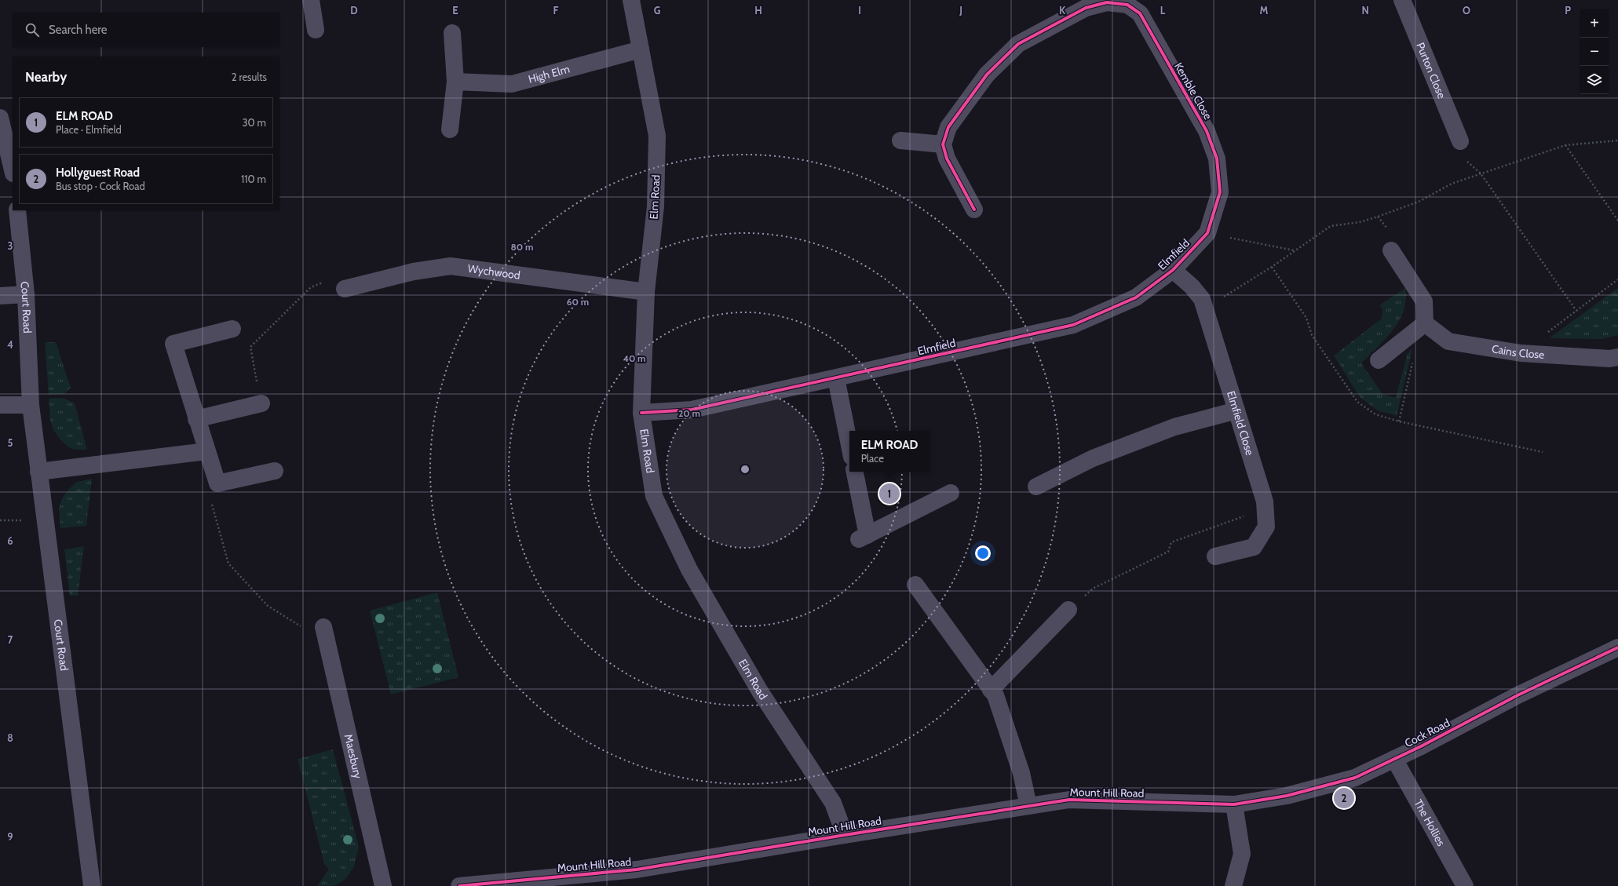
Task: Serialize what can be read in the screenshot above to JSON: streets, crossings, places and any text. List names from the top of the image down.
{
  "streets": {
    "street": [
      "Purton Close",
      "High Elm",
      "Kemble Close",
      "Elm Road",
      "Elmfield",
      "Wychwood",
      "Court Road",
      "Cains Close",
      "Elmfield Close",
      "Cock Road",
      "Maesbury",
      "Mount Hill Road",
      "The Hollies"
    ]
  },
  "crossings": [
    ["High Elm", "Elm Road"],
    ["Kemble Close", "Elmfield"],
    ["Elm Road", "Elmfield"],
    ["Elm Road", "Wychwood"],
    ["Elm Road", "Mount Hill Road"],
    ["Elmfield", "Elmfield Close"],
    ["Cock Road", "Mount Hill Road"],
    ["Cock Road", "The Hollies"]
  ],
  "page": {
    "map_buttons": ["+", "−"],
    "search": "Search here",
    "heading": ["Nearby", "2 results"],
    "list": [
      {
        "mark": "1",
        "name": "ELM ROAD",
        "note": "Place · Elmfield",
        "value": "30 m"
      },
      {
        "mark": "2",
        "name": "Hollyguest Road",
        "note": "Bus stop · Cock Road",
        "value": "110 m"
      }
    ],
    "popup": ["ELM ROAD", "Place"],
    "pins": ["1", "2"]
  },
  "grid": {
    "columns": [
      "D",
      "E",
      "F",
      "G",
      "H",
      "I",
      "J",
      "K",
      "L",
      "M",
      "N",
      "O",
      "P"
    ],
    "rows": [
      "3",
      "4",
      "5",
      "6",
      "7",
      "8",
      "9"
    ]
  },
  "rings": [
    "80 m",
    "60 m",
    "40 m",
    "20 m"
  ]
}
